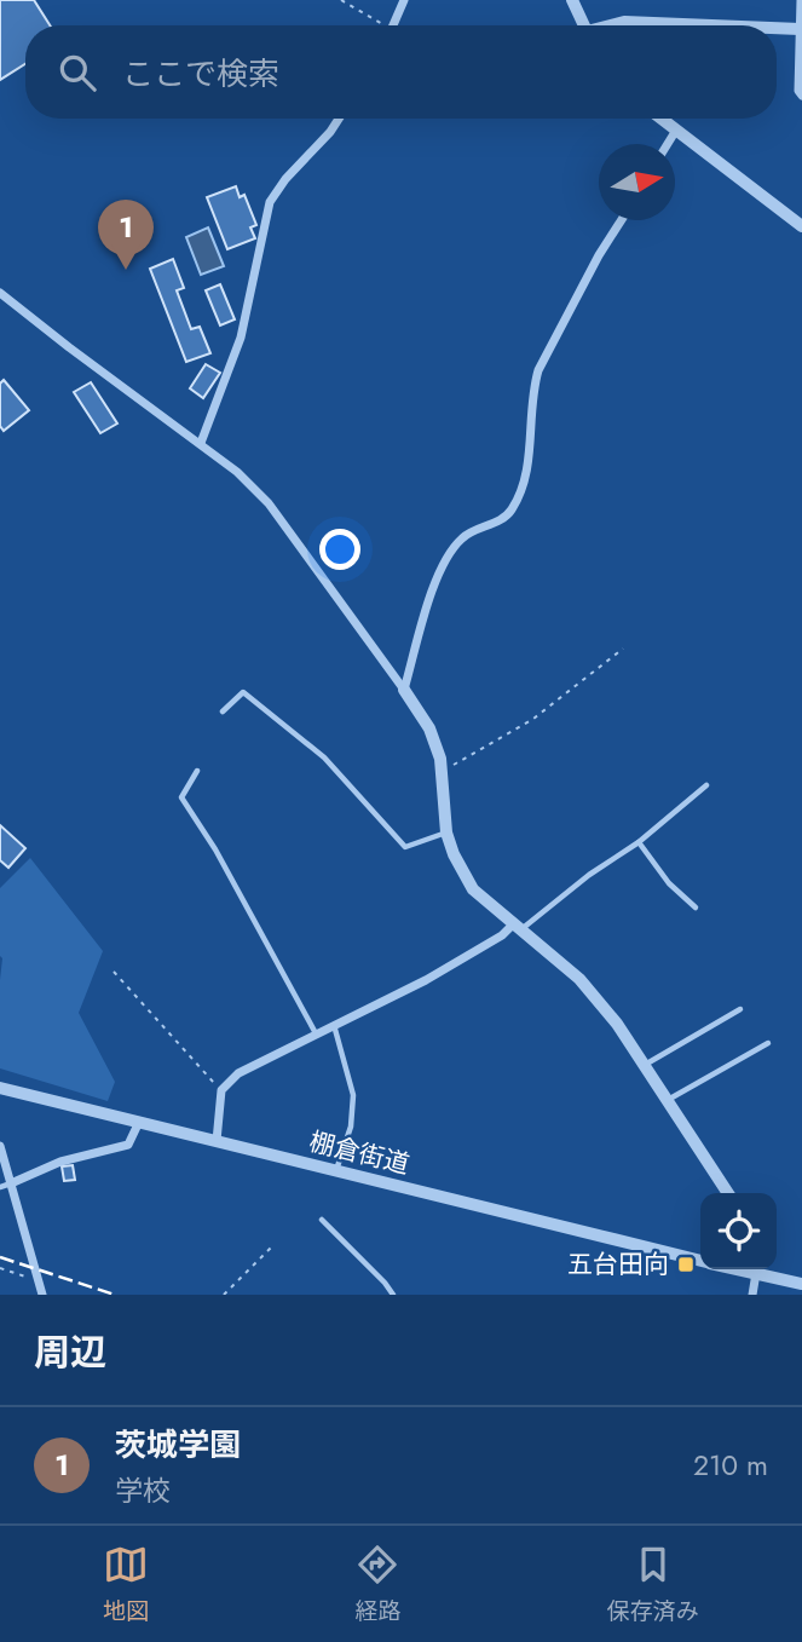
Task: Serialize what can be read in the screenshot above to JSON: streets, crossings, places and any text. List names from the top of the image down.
{
  "streets": {
    "street": ["棚倉街道"]
  },
  "places": {
    "transit": ["五台田向"]
  },
  "north": "right",
  "page": {
    "search": "ここで検索",
    "pins": "1",
    "heading": "周辺",
    "list": [
      {
        "mark": "1",
        "name": "茨城学園",
        "note": "学校",
        "value": "210 m"
      }
    ],
    "nav": ["地図", "経路", "保存済み"]
  }
}
